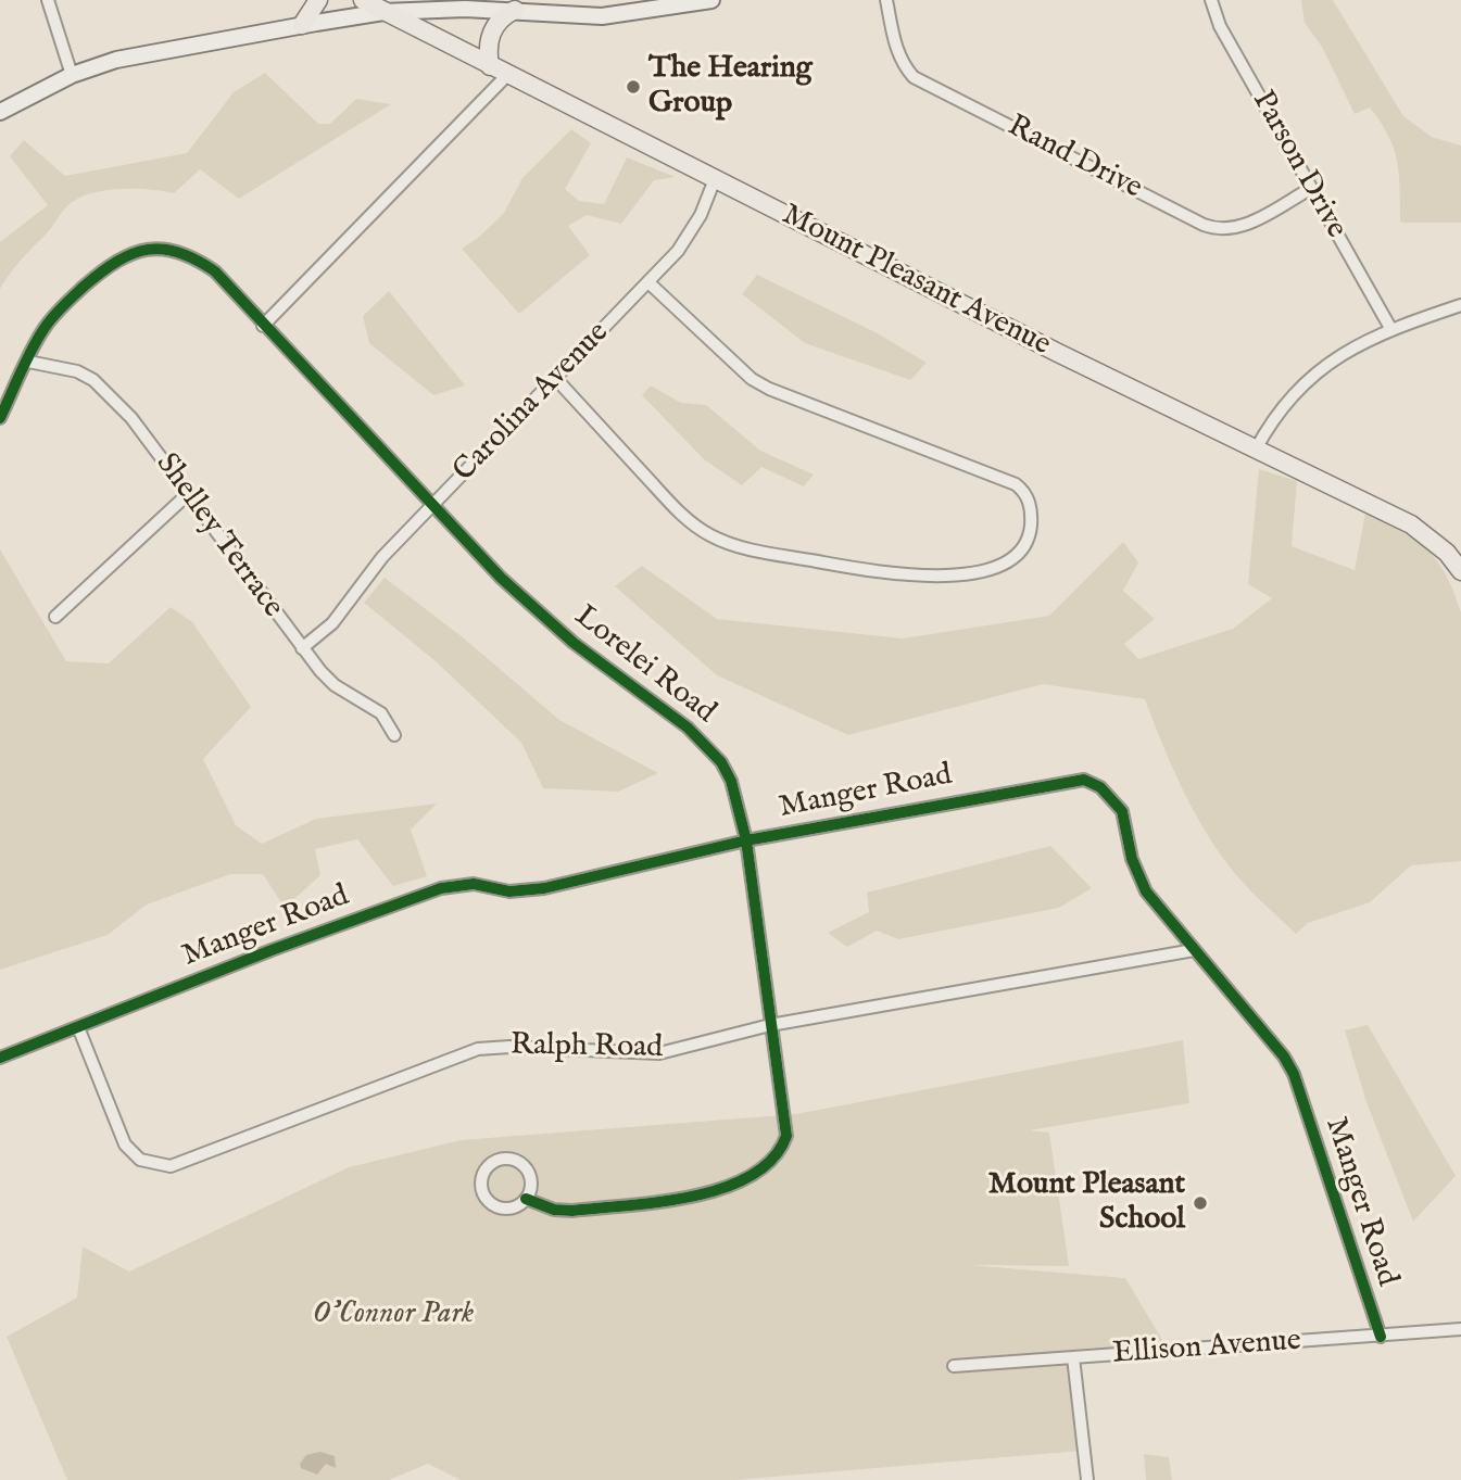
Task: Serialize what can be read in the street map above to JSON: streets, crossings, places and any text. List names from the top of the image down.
{
  "streets": {
    "main road": ["Mount Pleasant Avenue"],
    "street": [
      "Rand Drive",
      "Parson Drive",
      "Carolina Avenue",
      "Shelley Terrace",
      "Lorelei Road",
      "Manger Road",
      "Ralph Road",
      "Ellison Avenue"
    ]
  },
  "crossings": [
    ["Rand Drive", "Parson Drive"],
    ["Mount Pleasant Avenue", "Carolina Avenue"],
    ["Carolina Avenue", "Shelley Terrace"],
    ["Carolina Avenue", "Lorelei Road"],
    ["Shelley Terrace", "Lorelei Road"],
    ["Lorelei Road", "Manger Road"],
    ["Lorelei Road", "Ralph Road"],
    ["Manger Road", "Ralph Road"],
    ["Manger Road", "Ellison Avenue"]
  ],
  "parks": ["O'Connor Park"],
  "places": ["The Hearing Group", "Mount Pleasant School"]
}
